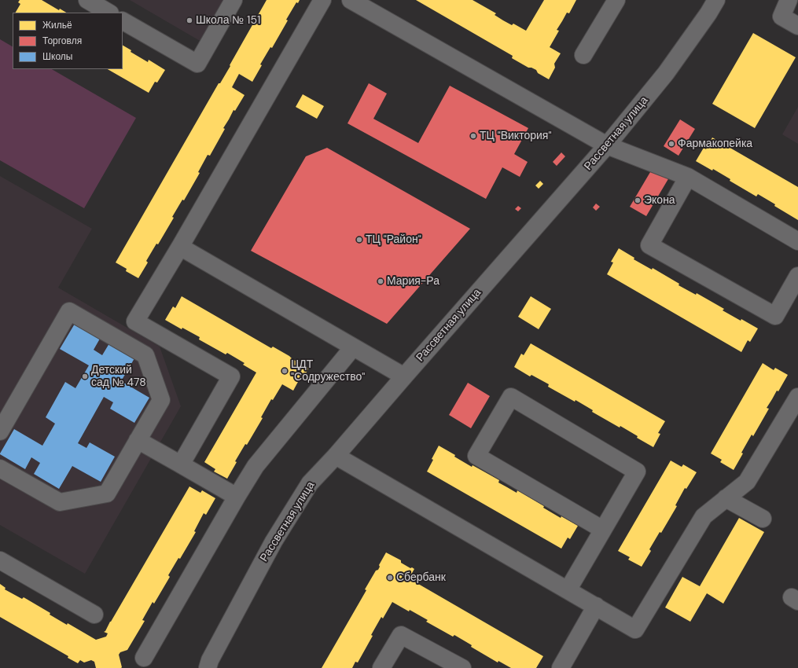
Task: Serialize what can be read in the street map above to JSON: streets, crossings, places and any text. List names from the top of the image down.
{
  "streets": {
    "street": ["Рассветная улица"]
  },
  "places": [
    "Школа № 151",
    "ТЦ \"Виктория\"",
    "Фармакопейка",
    "Экона",
    "ТЦ \"Район\"",
    "Мария-Ра",
    "ЦДТ \"Содружество\"",
    "Детский сад № 478",
    "Сбербанк"
  ],
  "legend": ["Жильё", "Торговля", "Школы"]
}
